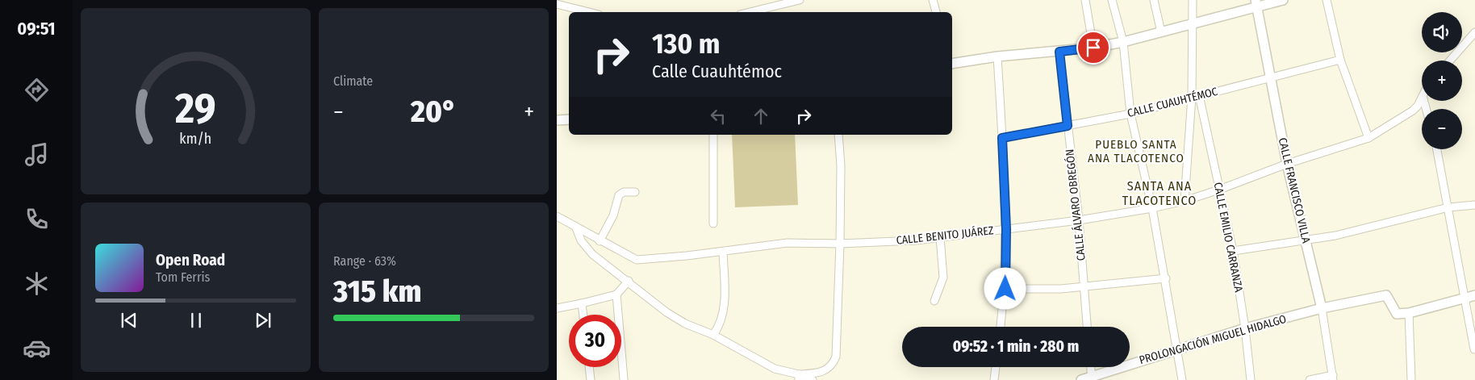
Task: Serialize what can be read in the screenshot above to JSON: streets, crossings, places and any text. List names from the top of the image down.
{
  "streets": {
    "street": [
      "CALLE CUAUHTÉMOC",
      "CALLE FRANCISCO VILLA",
      "CALLE ÁLVARO OBREGÓN",
      "CALLE BENITO JUÁREZ",
      "CALLE EMILIO CARRANZA",
      "PROLONGACIÓN MIGUEL HIDALGO"
    ]
  },
  "crossings": [
    ["CALLE CUAUHTÉMOC", "CALLE FRANCISCO VILLA"],
    ["CALLE CUAUHTÉMOC", "CALLE ÁLVARO OBREGÓN"],
    ["CALLE CUAUHTÉMOC", "CALLE EMILIO CARRANZA"],
    ["CALLE FRANCISCO VILLA", "CALLE BENITO JUÁREZ"],
    ["CALLE FRANCISCO VILLA", "PROLONGACIÓN MIGUEL HIDALGO"],
    ["CALLE ÁLVARO OBREGÓN", "CALLE BENITO JUÁREZ"],
    ["CALLE BENITO JUÁREZ", "CALLE EMILIO CARRANZA"],
    ["CALLE EMILIO CARRANZA", "PROLONGACIÓN MIGUEL HIDALGO"]
  ],
  "districts": ["PUEBLO SANTA ANA TLACOTENCO", "SANTA ANA TLACOTENCO"],
  "page": {
    "tabs": "09:51",
    "tile": [
      "Climate",
      ["Range · 63%", "315 km"]
    ],
    "map_buttons": ["+", "−"],
    "turn": ["130 m", "Calle Cuauhtémoc"],
    "heat": ["−", "20°", "+"],
    "song": ["Open Road", "Tom Ferris"],
    "limit": "30",
    "trip": "09:52 · 1 min · 280 m",
    "gauge": ["29", "km/h"]
  }
}
